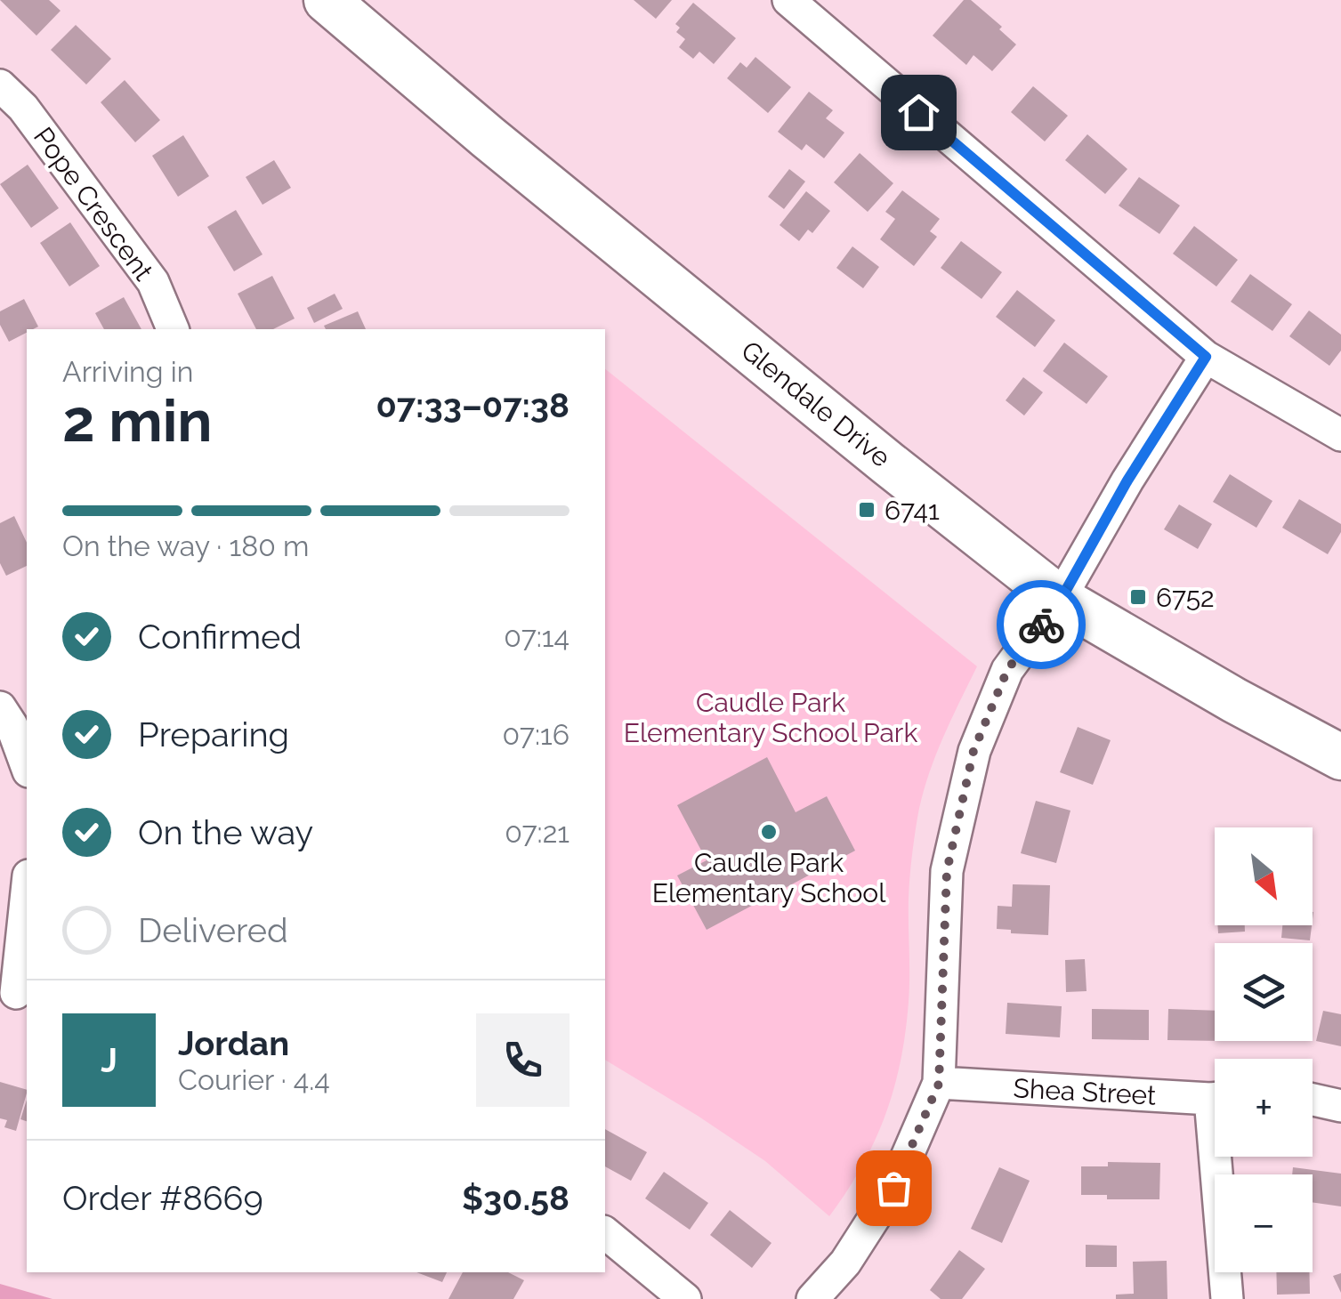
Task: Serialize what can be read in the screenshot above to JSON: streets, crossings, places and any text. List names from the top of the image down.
{
  "streets": {
    "main road": ["Glendale Drive"],
    "street": ["Pope Crescent", "Shea Street"]
  },
  "parks": ["Caudle Park Elementary School Park"],
  "places": {
    "transit": ["6741", "6752"],
    "other": ["Caudle Park Elementary School"]
  },
  "north": "bottom right",
  "page": {
    "heading": ["2 min", "Arriving in", "07:33–07:38"],
    "panel": [
      "Jordan",
      "Courier · 4.4",
      "Order #8669",
      "$30.58"
    ],
    "bar": "On the way · 180 m",
    "list": [
      ["Confirmed", "07:14"],
      ["Preparing", "07:16"],
      ["On the way", "07:21"],
      "Delivered"
    ],
    "map_buttons": ["+", "−"],
    "round": "J"
  }
}
